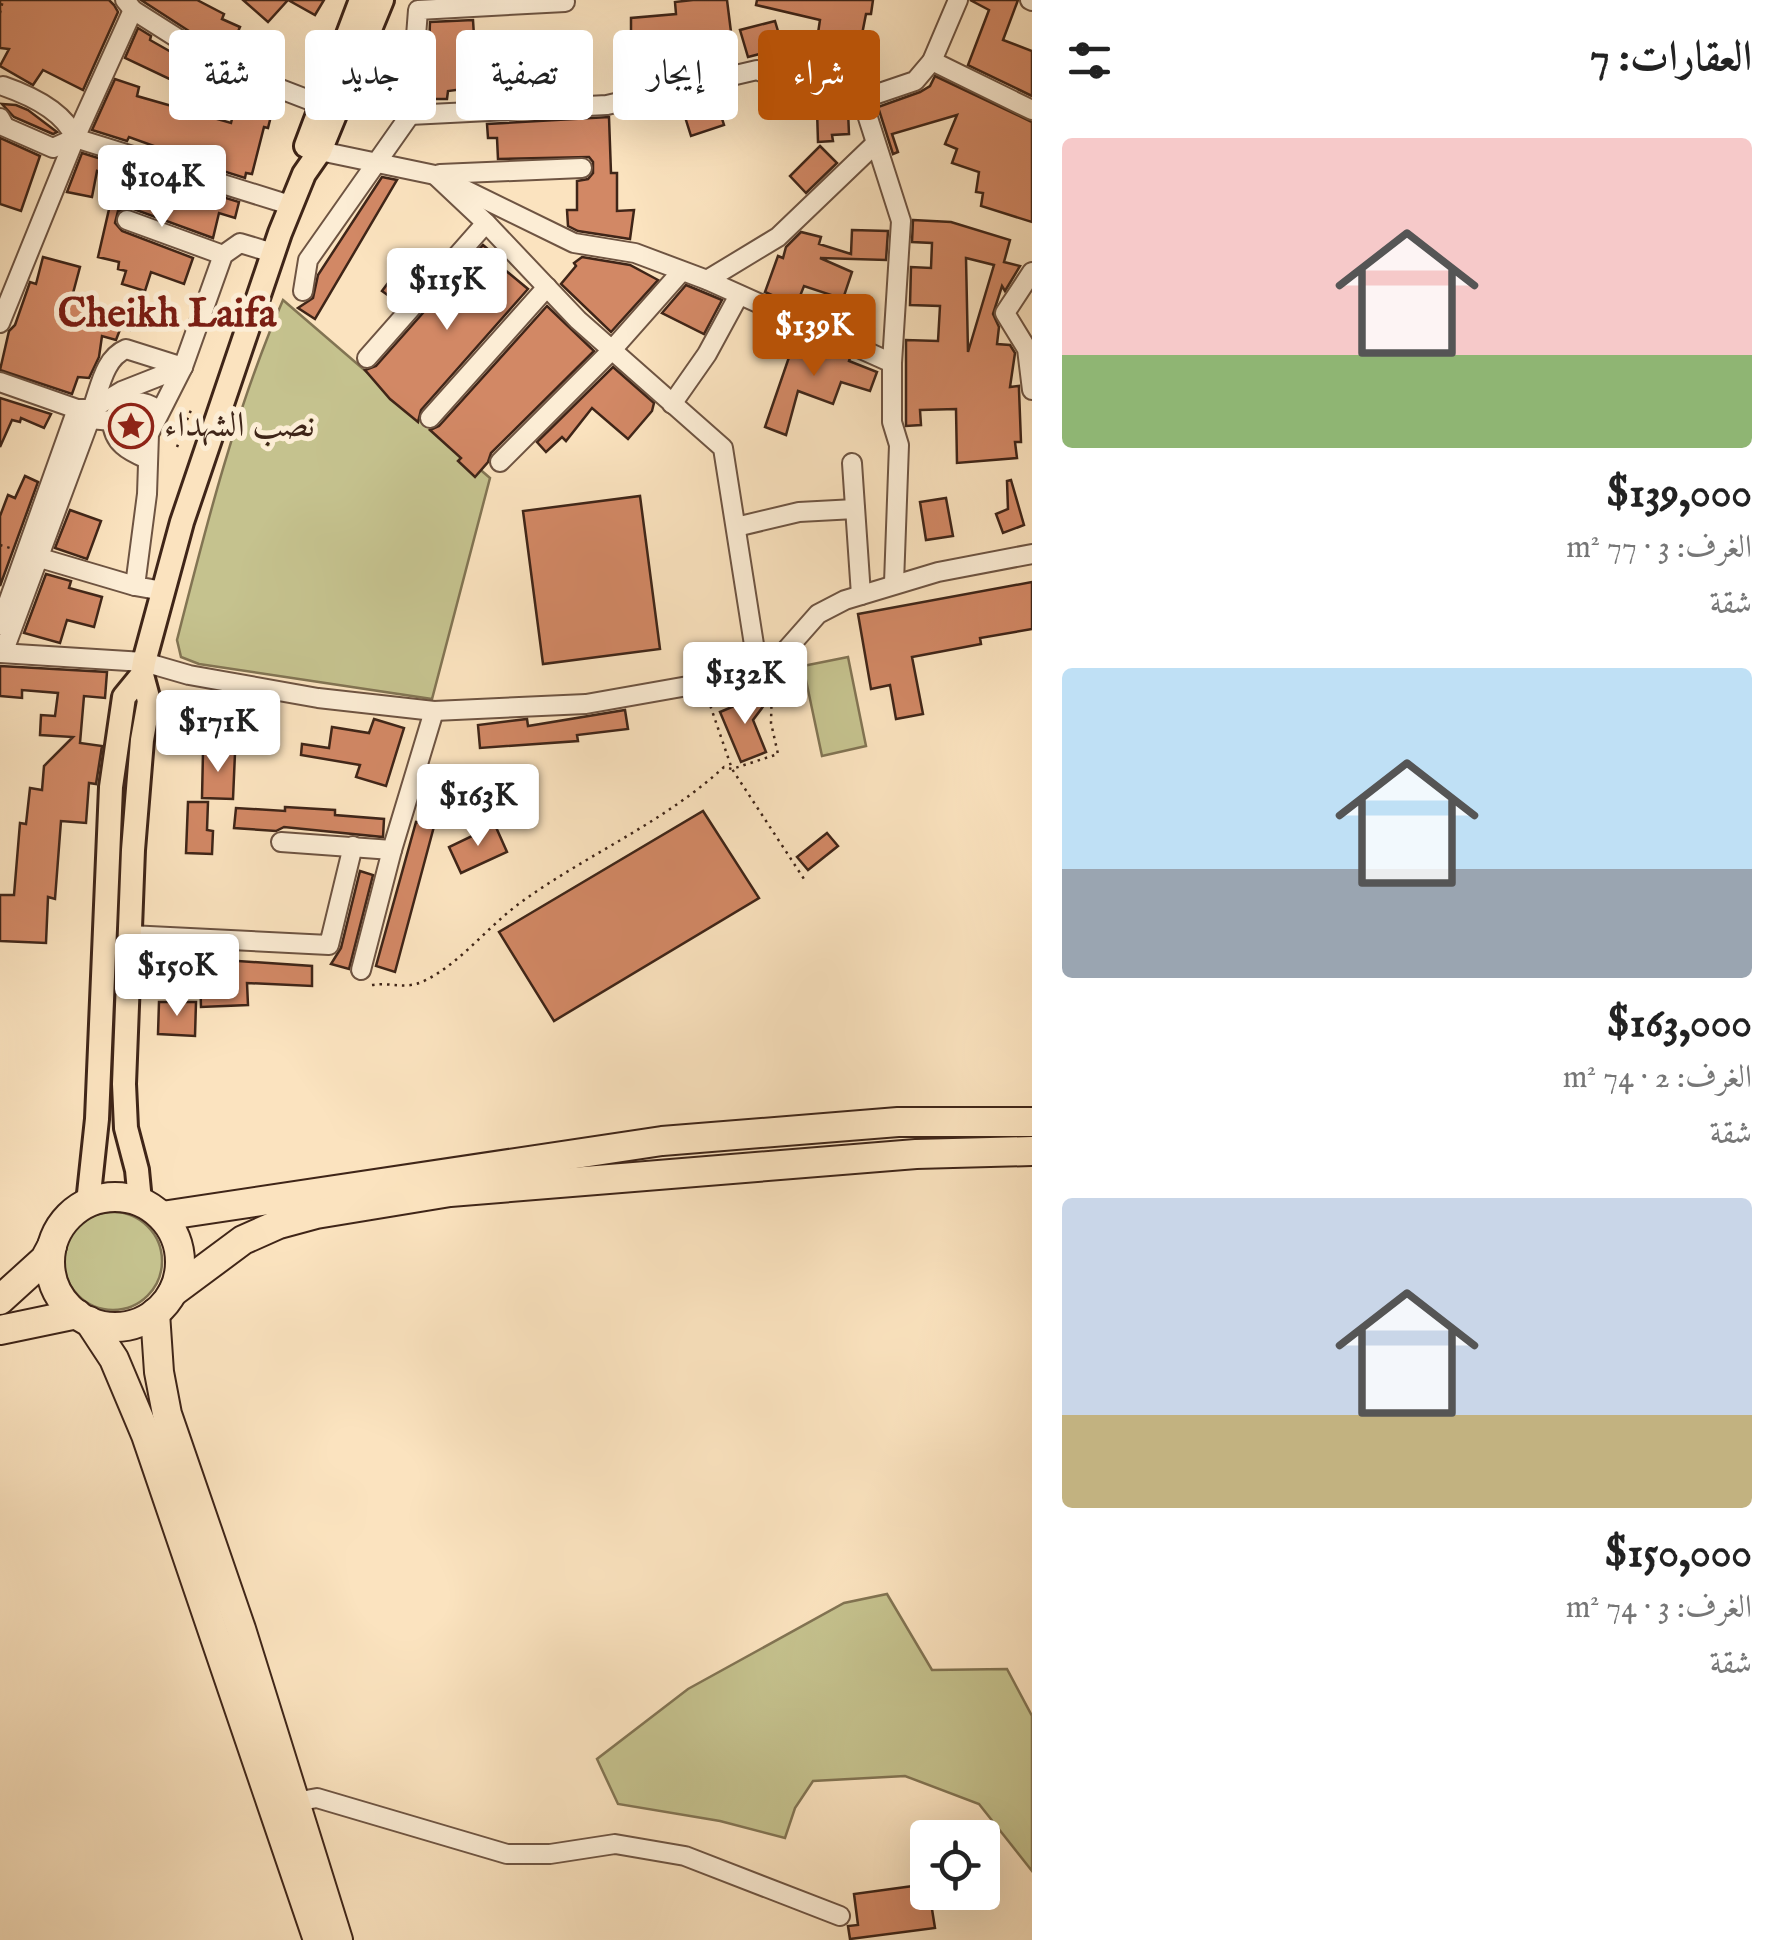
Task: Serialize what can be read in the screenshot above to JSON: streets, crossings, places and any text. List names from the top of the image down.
{
  "districts": ["Cheikh Laifa"],
  "places": {
    "place": ["نصب الشهداء"]
  },
  "page": {
    "heading": "العقارات: 7",
    "chip": [
      "شراء",
      "إيجار",
      "تصفية",
      "جديد",
      "شقة"
    ],
    "list": [
      {
        "name": "$139,000",
        "note": "الغرف: 3 · 77 m² · شقة"
      },
      {
        "name": "$163,000",
        "note": "الغرف: 2 · 74 m² · شقة"
      },
      {
        "name": "$150,000",
        "note": "الغرف: 3 · 74 m² · شقة"
      }
    ],
    "price": [
      "$104K",
      "$115K",
      "$139K",
      "$132K",
      "$171K",
      "$163K",
      "$150K"
    ]
  }
}
